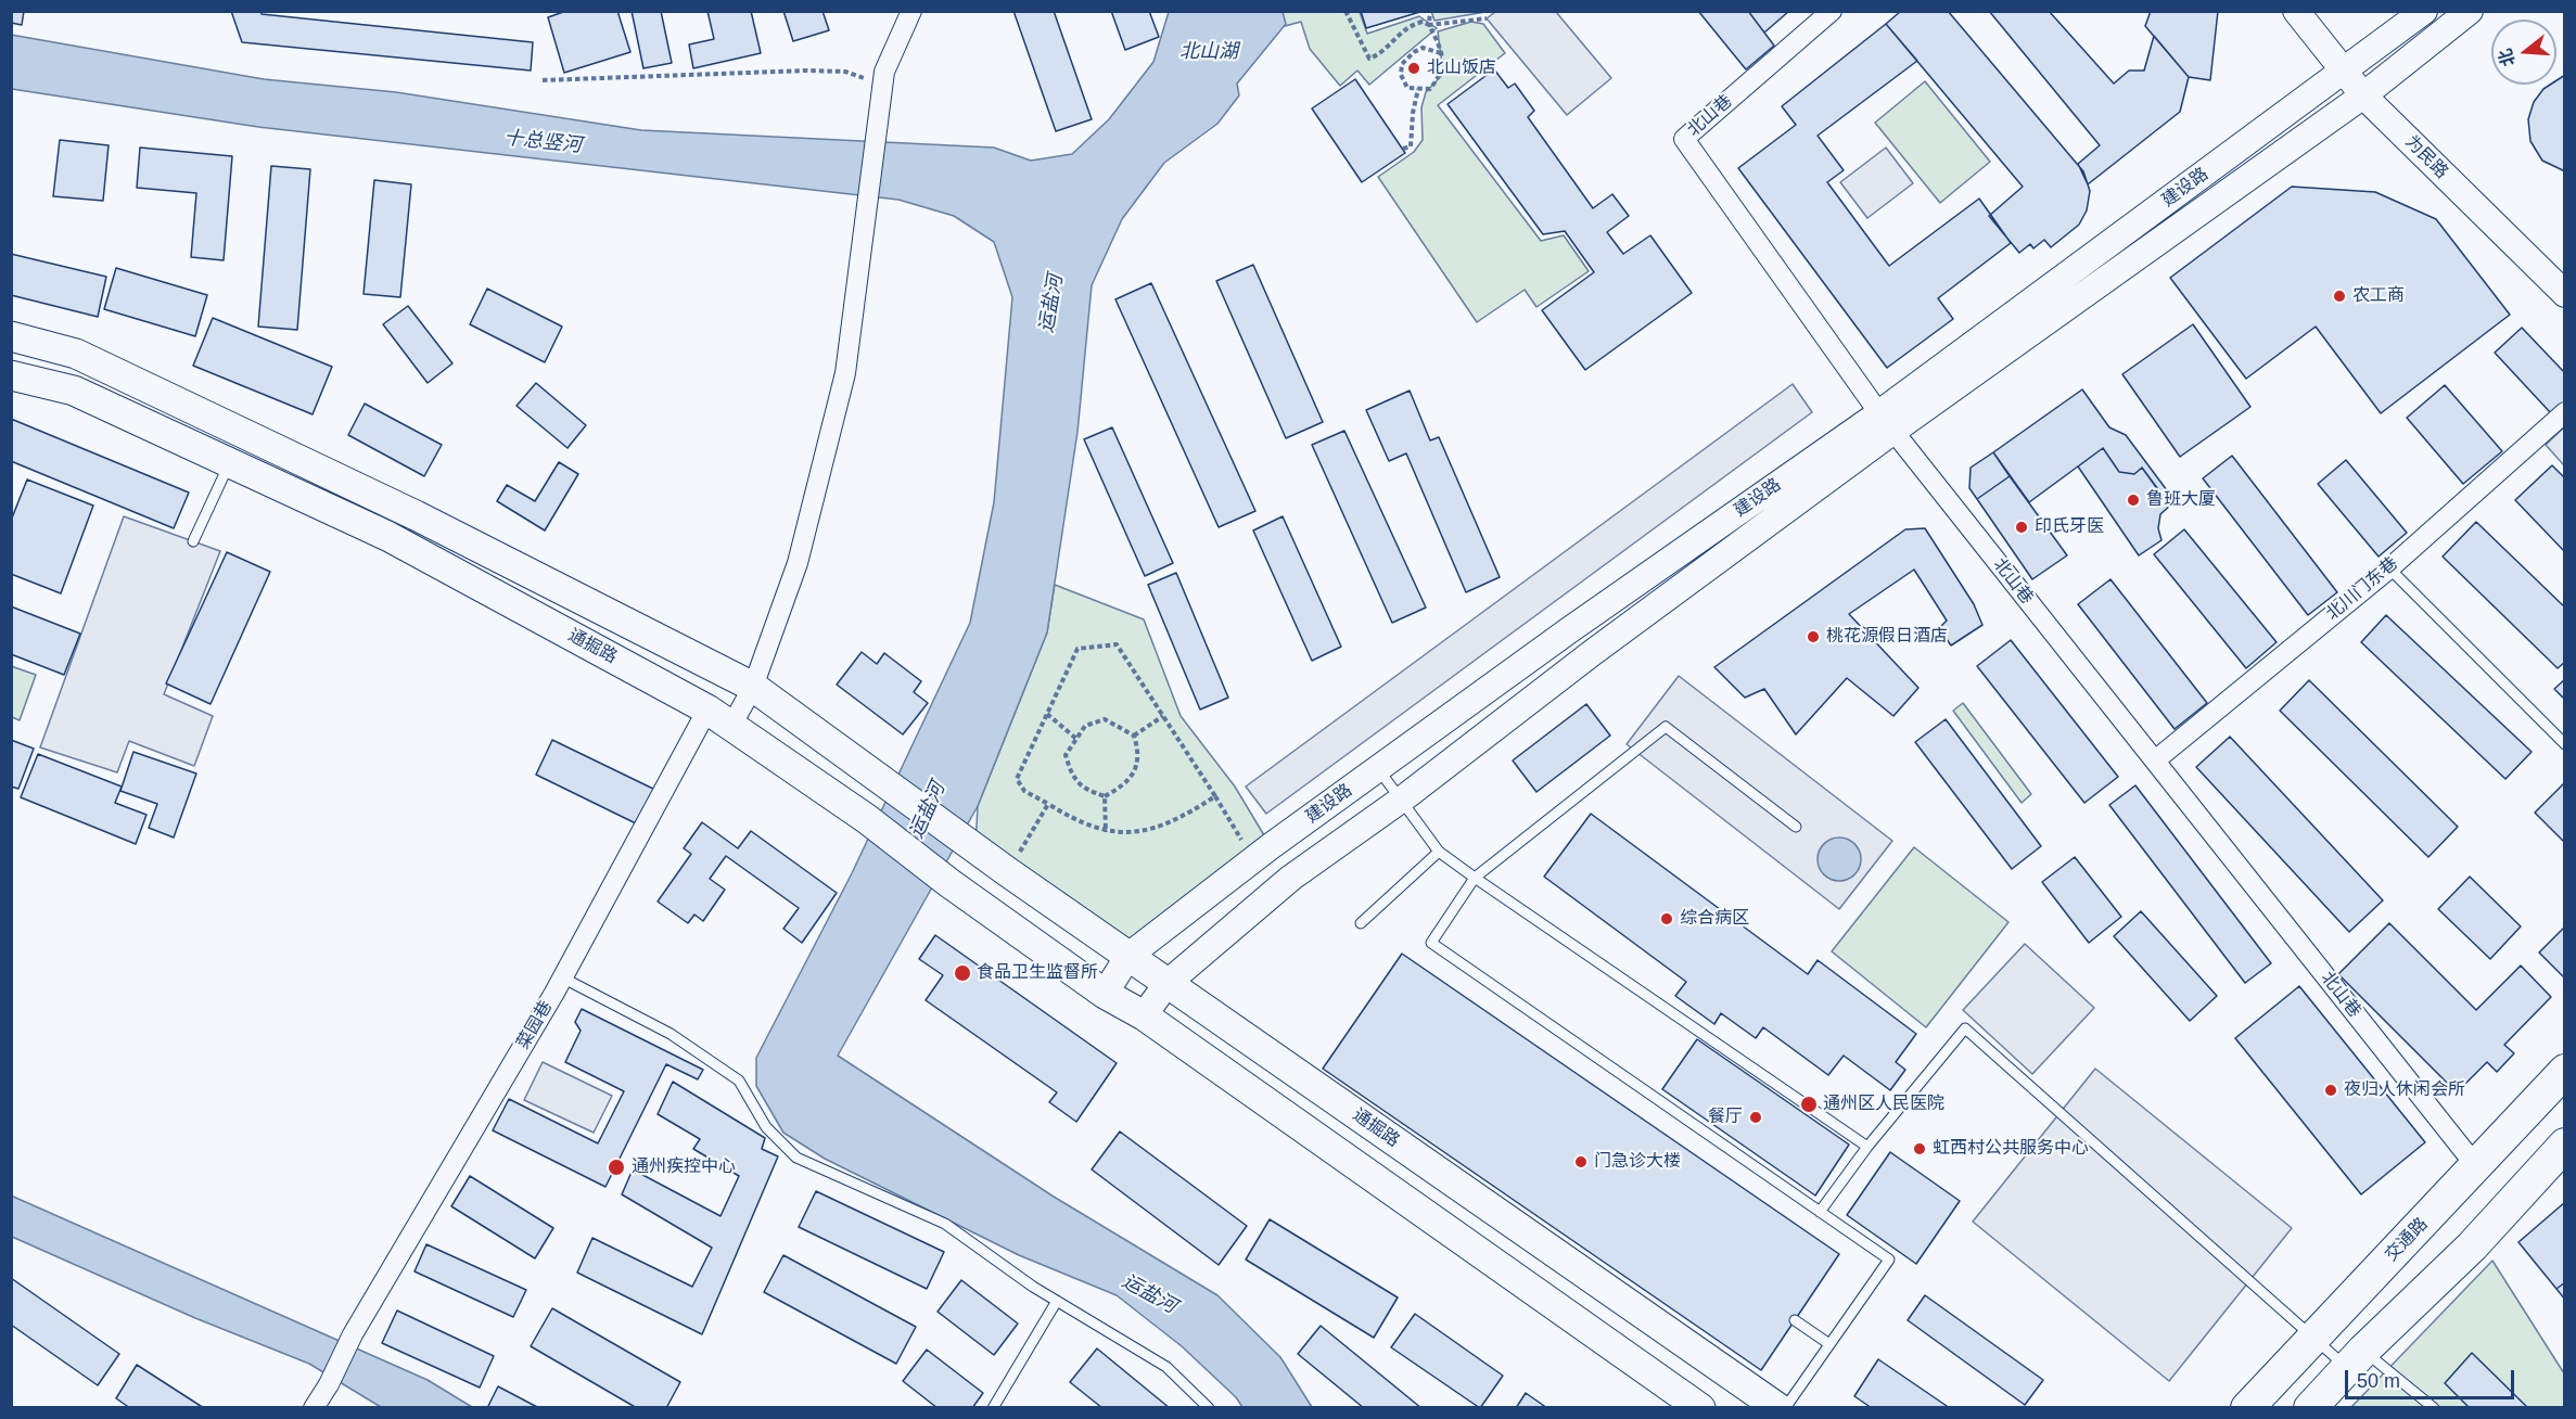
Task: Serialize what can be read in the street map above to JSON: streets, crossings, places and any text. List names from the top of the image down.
{
  "streets": {
    "main road": ["通掘路", "交通路"],
    "street": [
      "北山巷",
      "为民路",
      "建设路",
      "北川门东巷",
      "菜园巷"
    ]
  },
  "crossings": [
    ["北山巷", "建设路"],
    ["北山巷", "北川门东巷"],
    ["北山巷", "交通路"],
    ["为民路", "建设路"],
    ["建设路", "通掘路"],
    ["通掘路", "菜园巷"]
  ],
  "water": ["北山湖", "十总竖河", "运盐河"],
  "places": [
    "北山饭店",
    "农工商",
    "鲁班大厦",
    "印氏牙医",
    "桃花源假日酒店",
    "综合病区",
    "食品卫生监督所",
    "夜归人休闲会所",
    "通州区人民医院",
    "餐厅",
    "虹西村公共服务中心",
    "门急诊大楼",
    "通州疾控中心"
  ],
  "scale_bar": "50 m",
  "north": "left"
}
